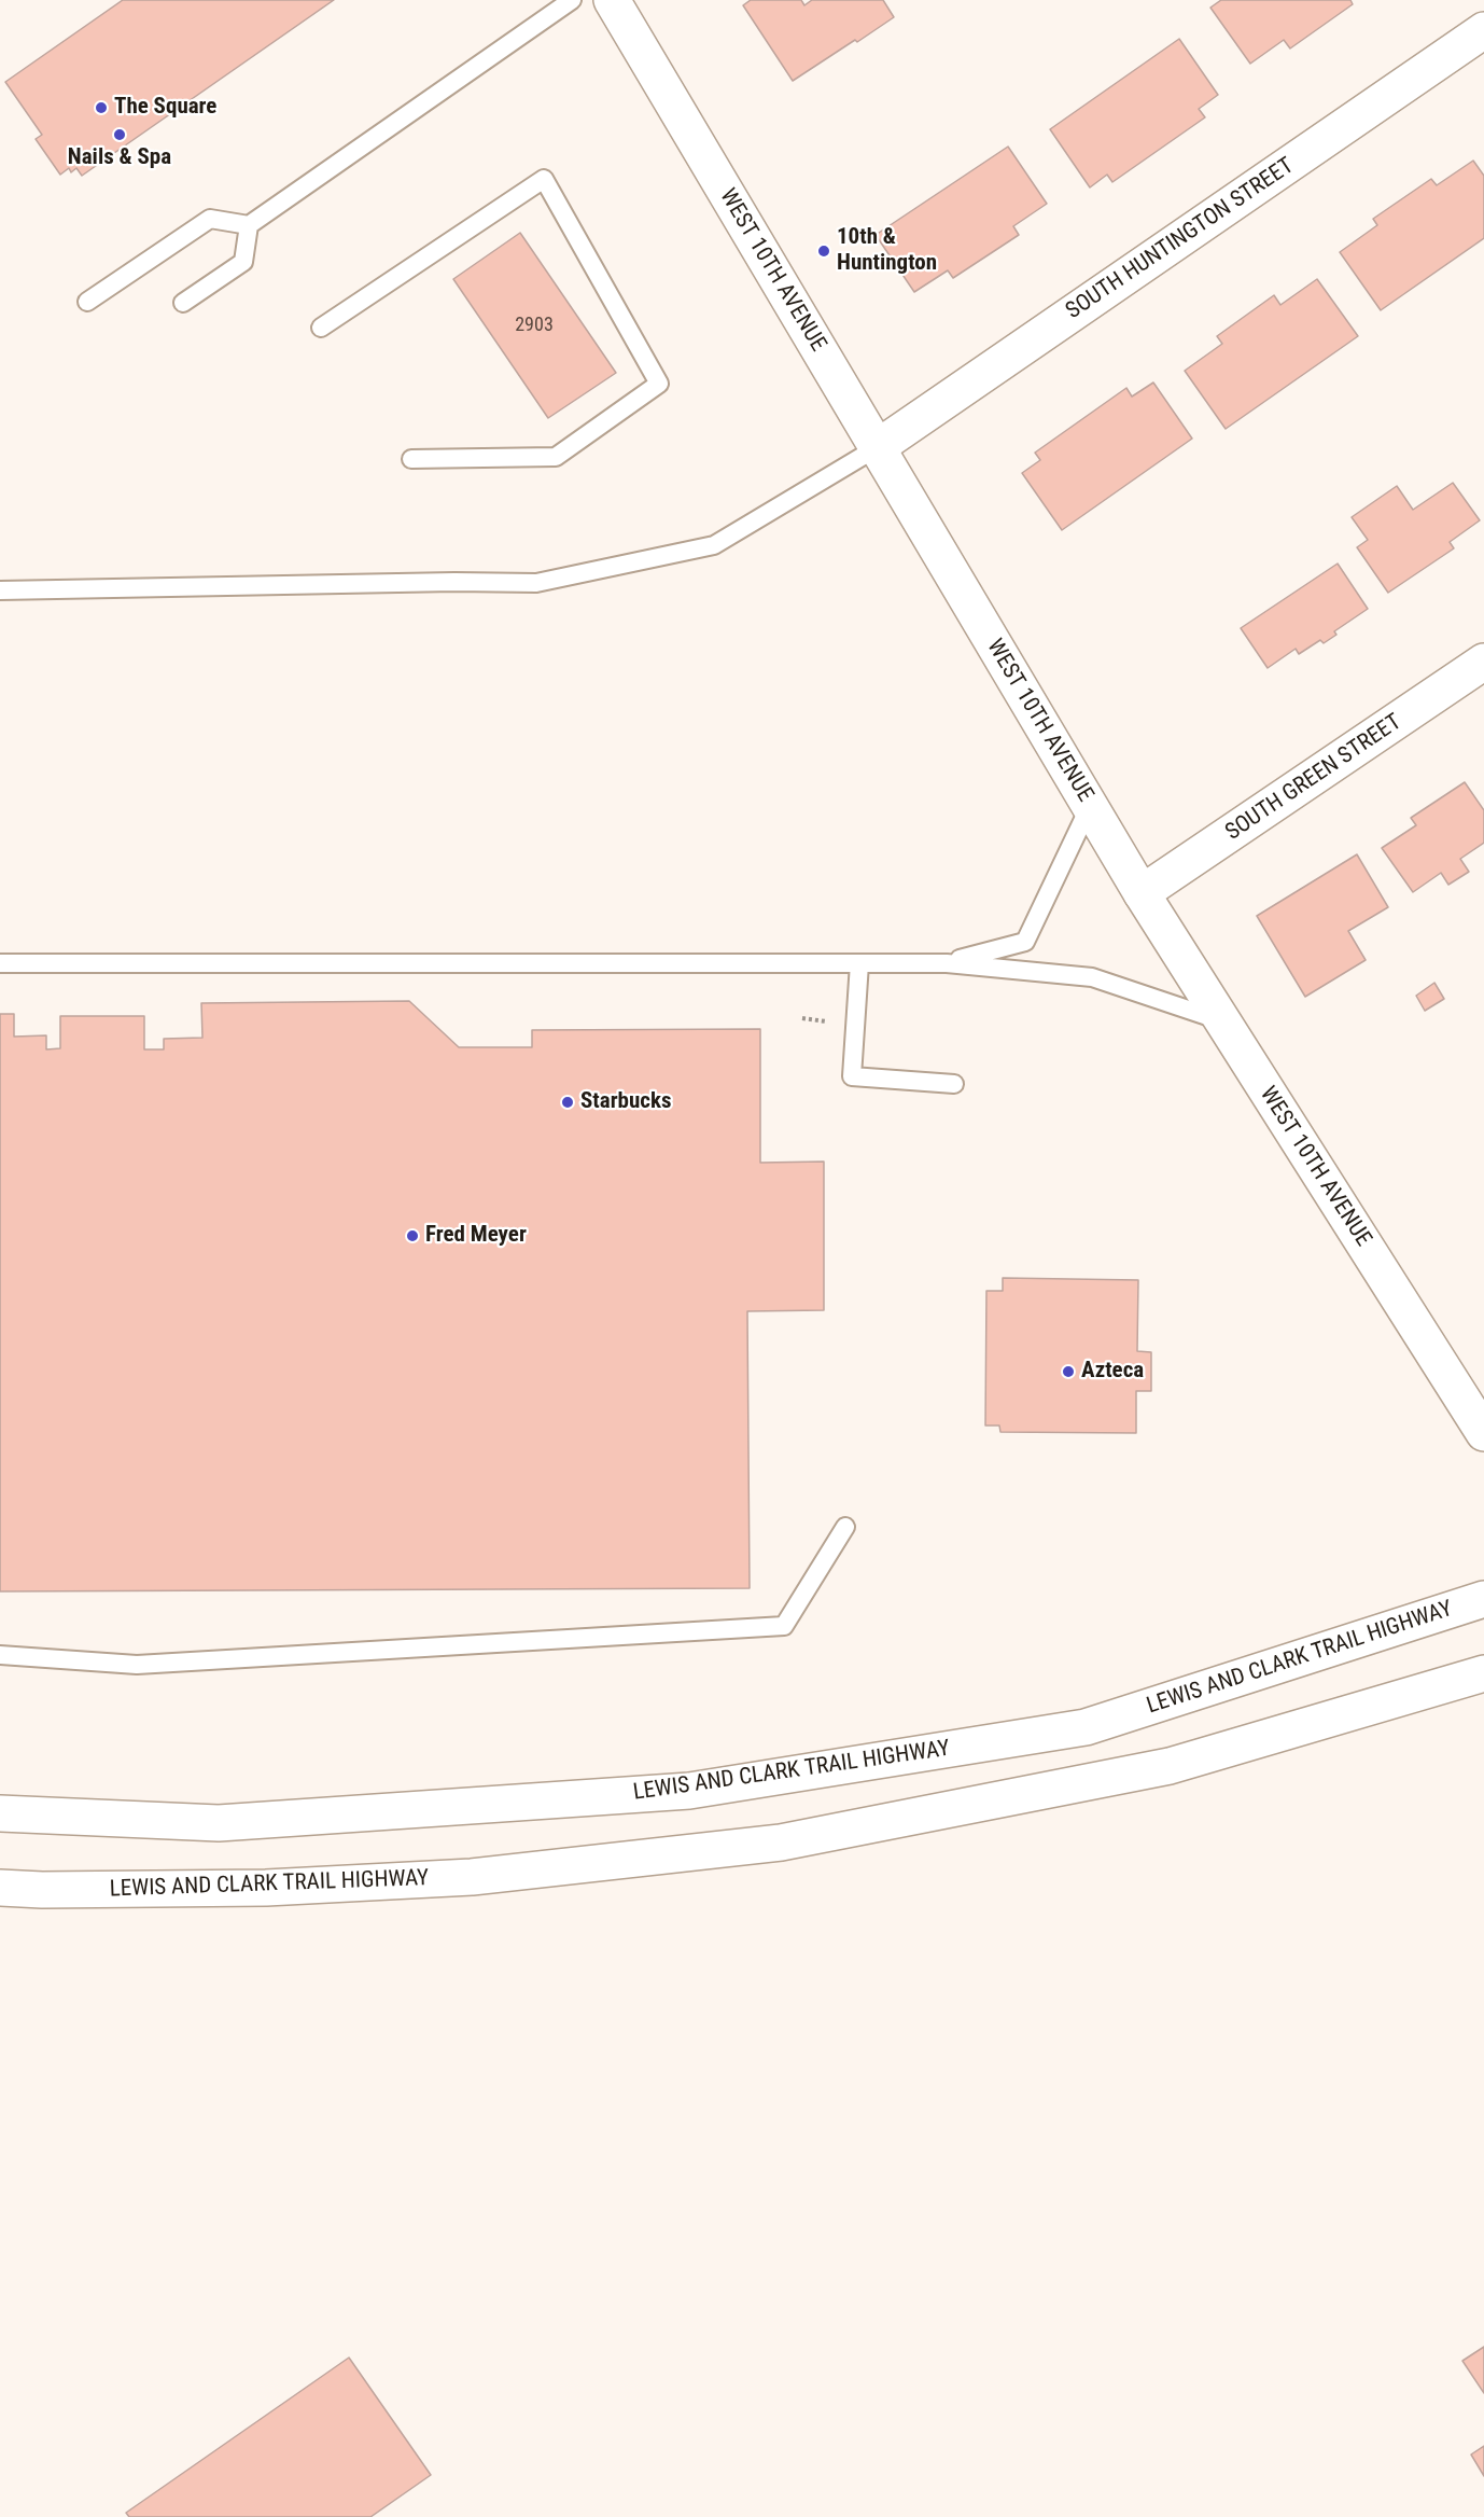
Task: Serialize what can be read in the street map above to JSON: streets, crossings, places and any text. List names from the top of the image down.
{
  "streets": {
    "main road": [
      "SOUTH HUNTINGTON STREET",
      "WEST 10TH AVENUE",
      "SOUTH GREEN STREET",
      "LEWIS AND CLARK TRAIL HIGHWAY"
    ]
  },
  "crossings": [
    ["SOUTH HUNTINGTON STREET", "WEST 10TH AVENUE"],
    ["WEST 10TH AVENUE", "SOUTH GREEN STREET"]
  ],
  "places": [
    "The Square",
    "Nails & Spa",
    "10th & Huntington",
    "Starbucks",
    "Fred Meyer",
    "Azteca"
  ],
  "house_numbers": ["2903"]
}
